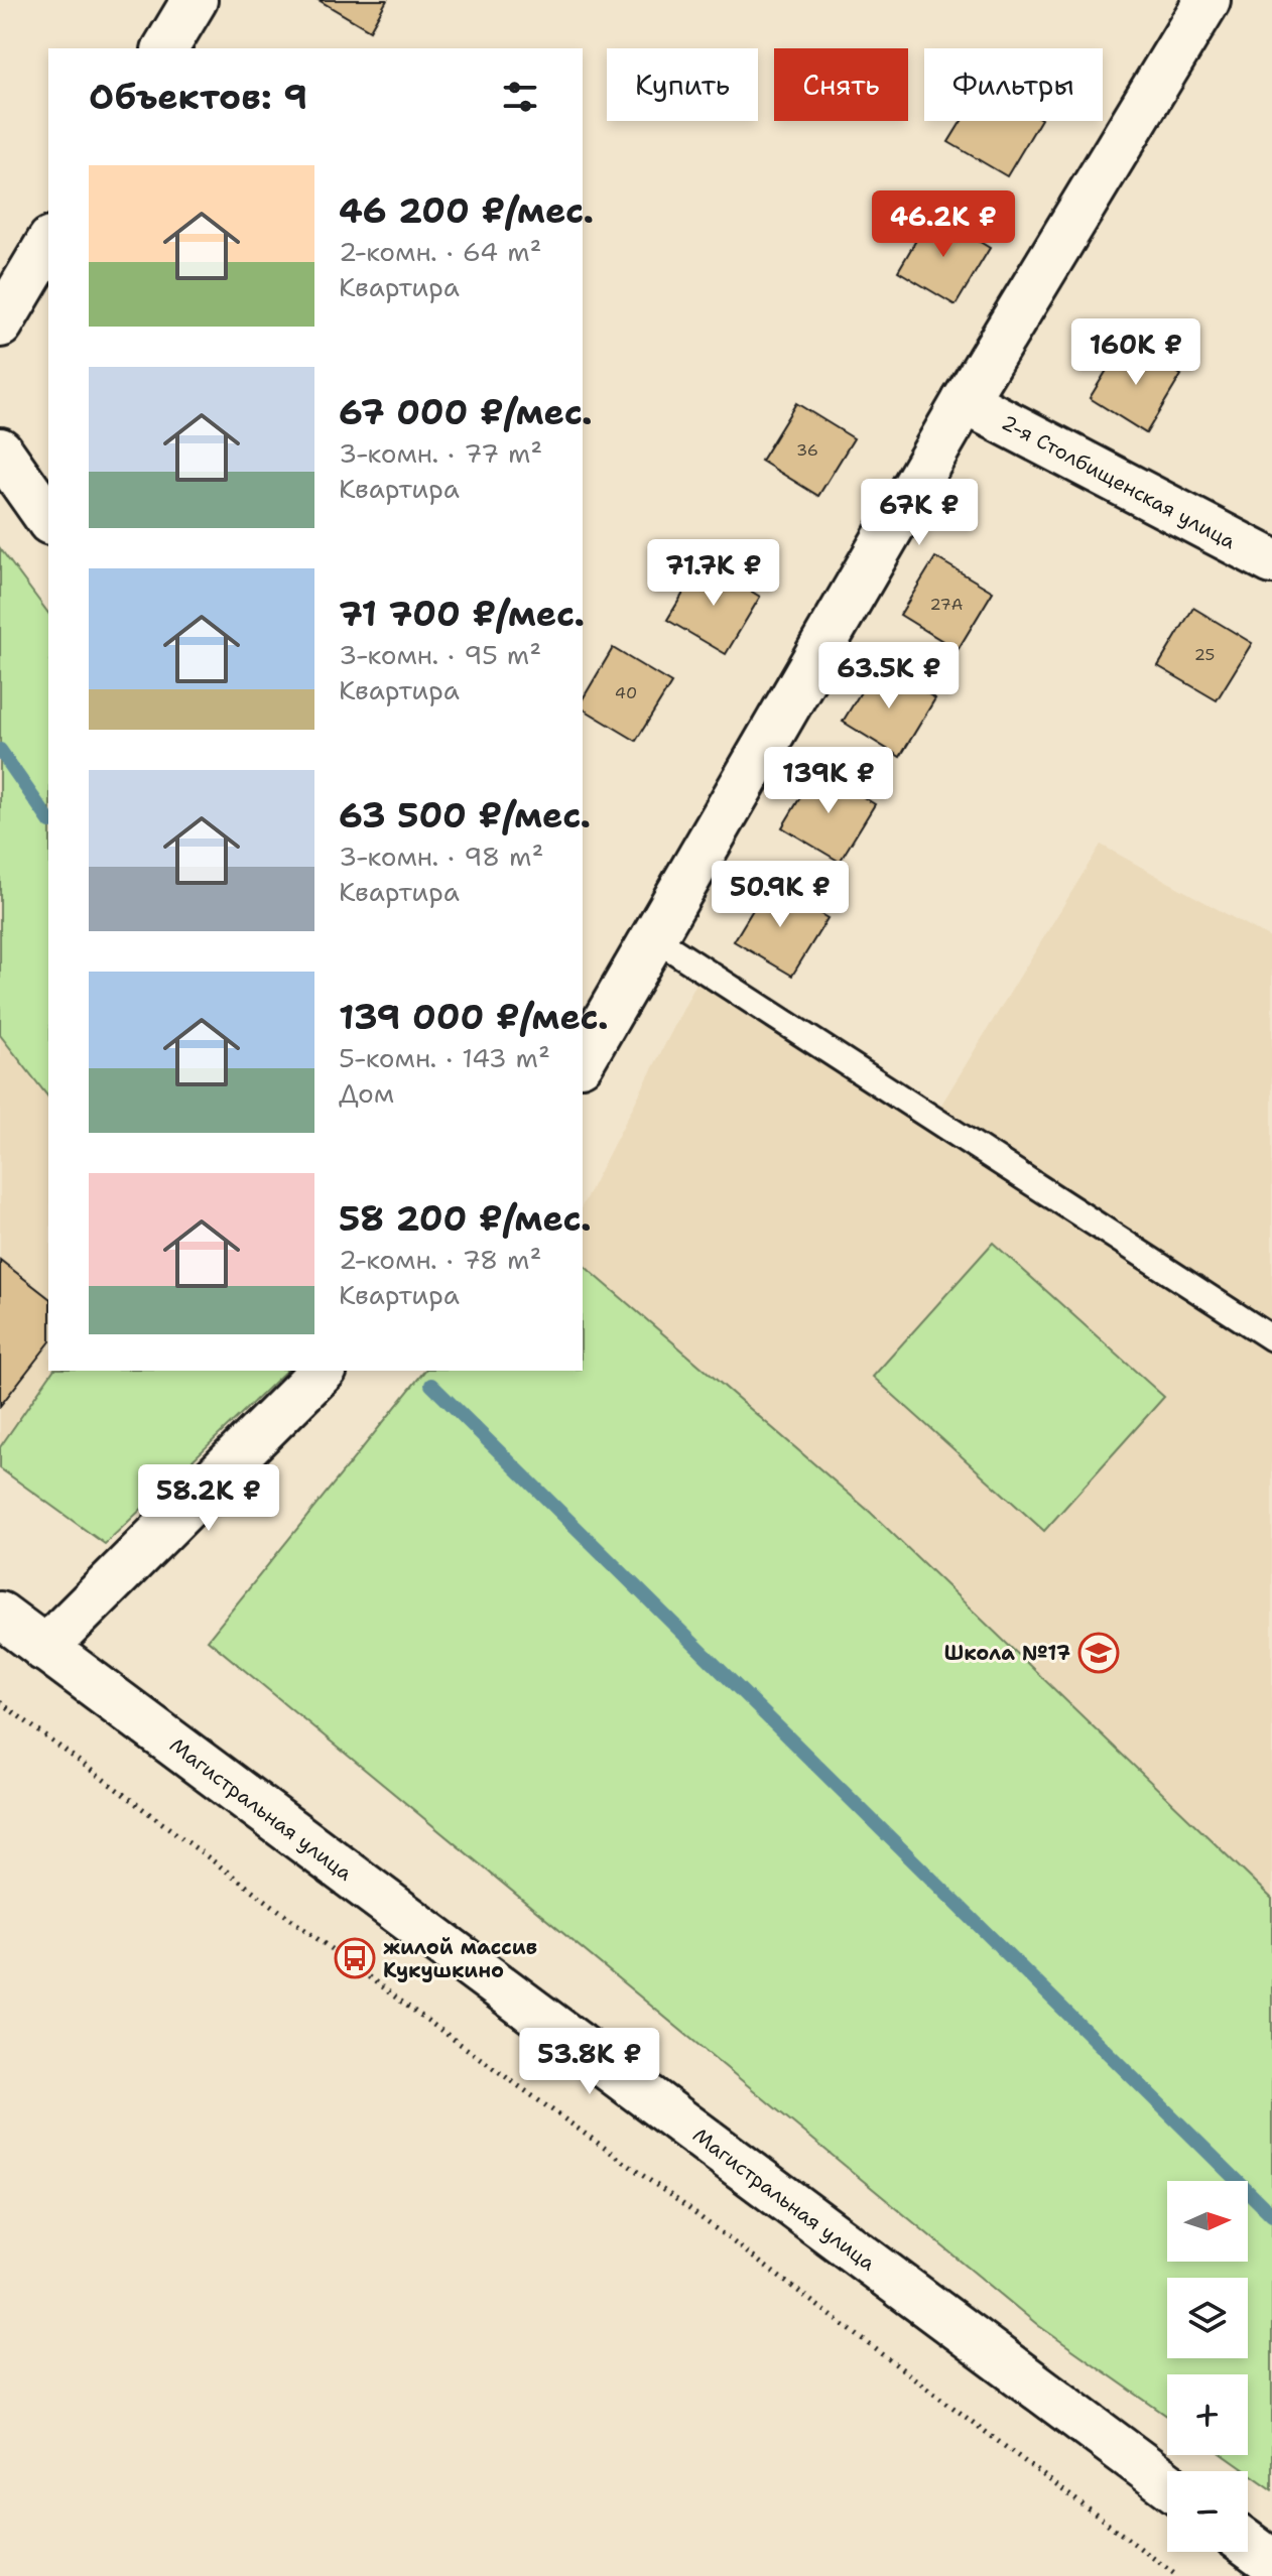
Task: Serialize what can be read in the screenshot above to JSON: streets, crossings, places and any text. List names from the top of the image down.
{
  "streets": {
    "street": ["2-я Столбищенская улица", "Магистральная улица"]
  },
  "places": {
    "school or university": ["Школа №17"],
    "bus stop": ["жилой массив Кукушкино"]
  },
  "house_numbers": [
    "36",
    "27А",
    "25",
    "40"
  ],
  "north": "right",
  "page": {
    "chip": ["Купить", "Снять", "Фильтры"],
    "heading": "Объектов: 9",
    "list": [
      {
        "name": "46 200 ₽/мес.",
        "note": "2-комн. · 64 m² · Квартира"
      },
      {
        "name": "67 000 ₽/мес.",
        "note": "3-комн. · 77 m² · Квартира"
      },
      {
        "name": "71 700 ₽/мес.",
        "note": "3-комн. · 95 m² · Квартира"
      },
      {
        "name": "63 500 ₽/мес.",
        "note": "3-комн. · 98 m² · Квартира"
      },
      {
        "name": "139 000 ₽/мес.",
        "note": "5-комн. · 143 m² · Дом"
      },
      {
        "name": "58 200 ₽/мес.",
        "note": "2-комн. · 78 m² · Квартира"
      }
    ],
    "price": [
      "46.2K ₽",
      "160K ₽",
      "67K ₽",
      "71.7K ₽",
      "63.5K ₽",
      "139K ₽",
      "50.9K ₽",
      "58.2K ₽",
      "53.8K ₽"
    ],
    "map_buttons": ["+", "−"]
  }
}
